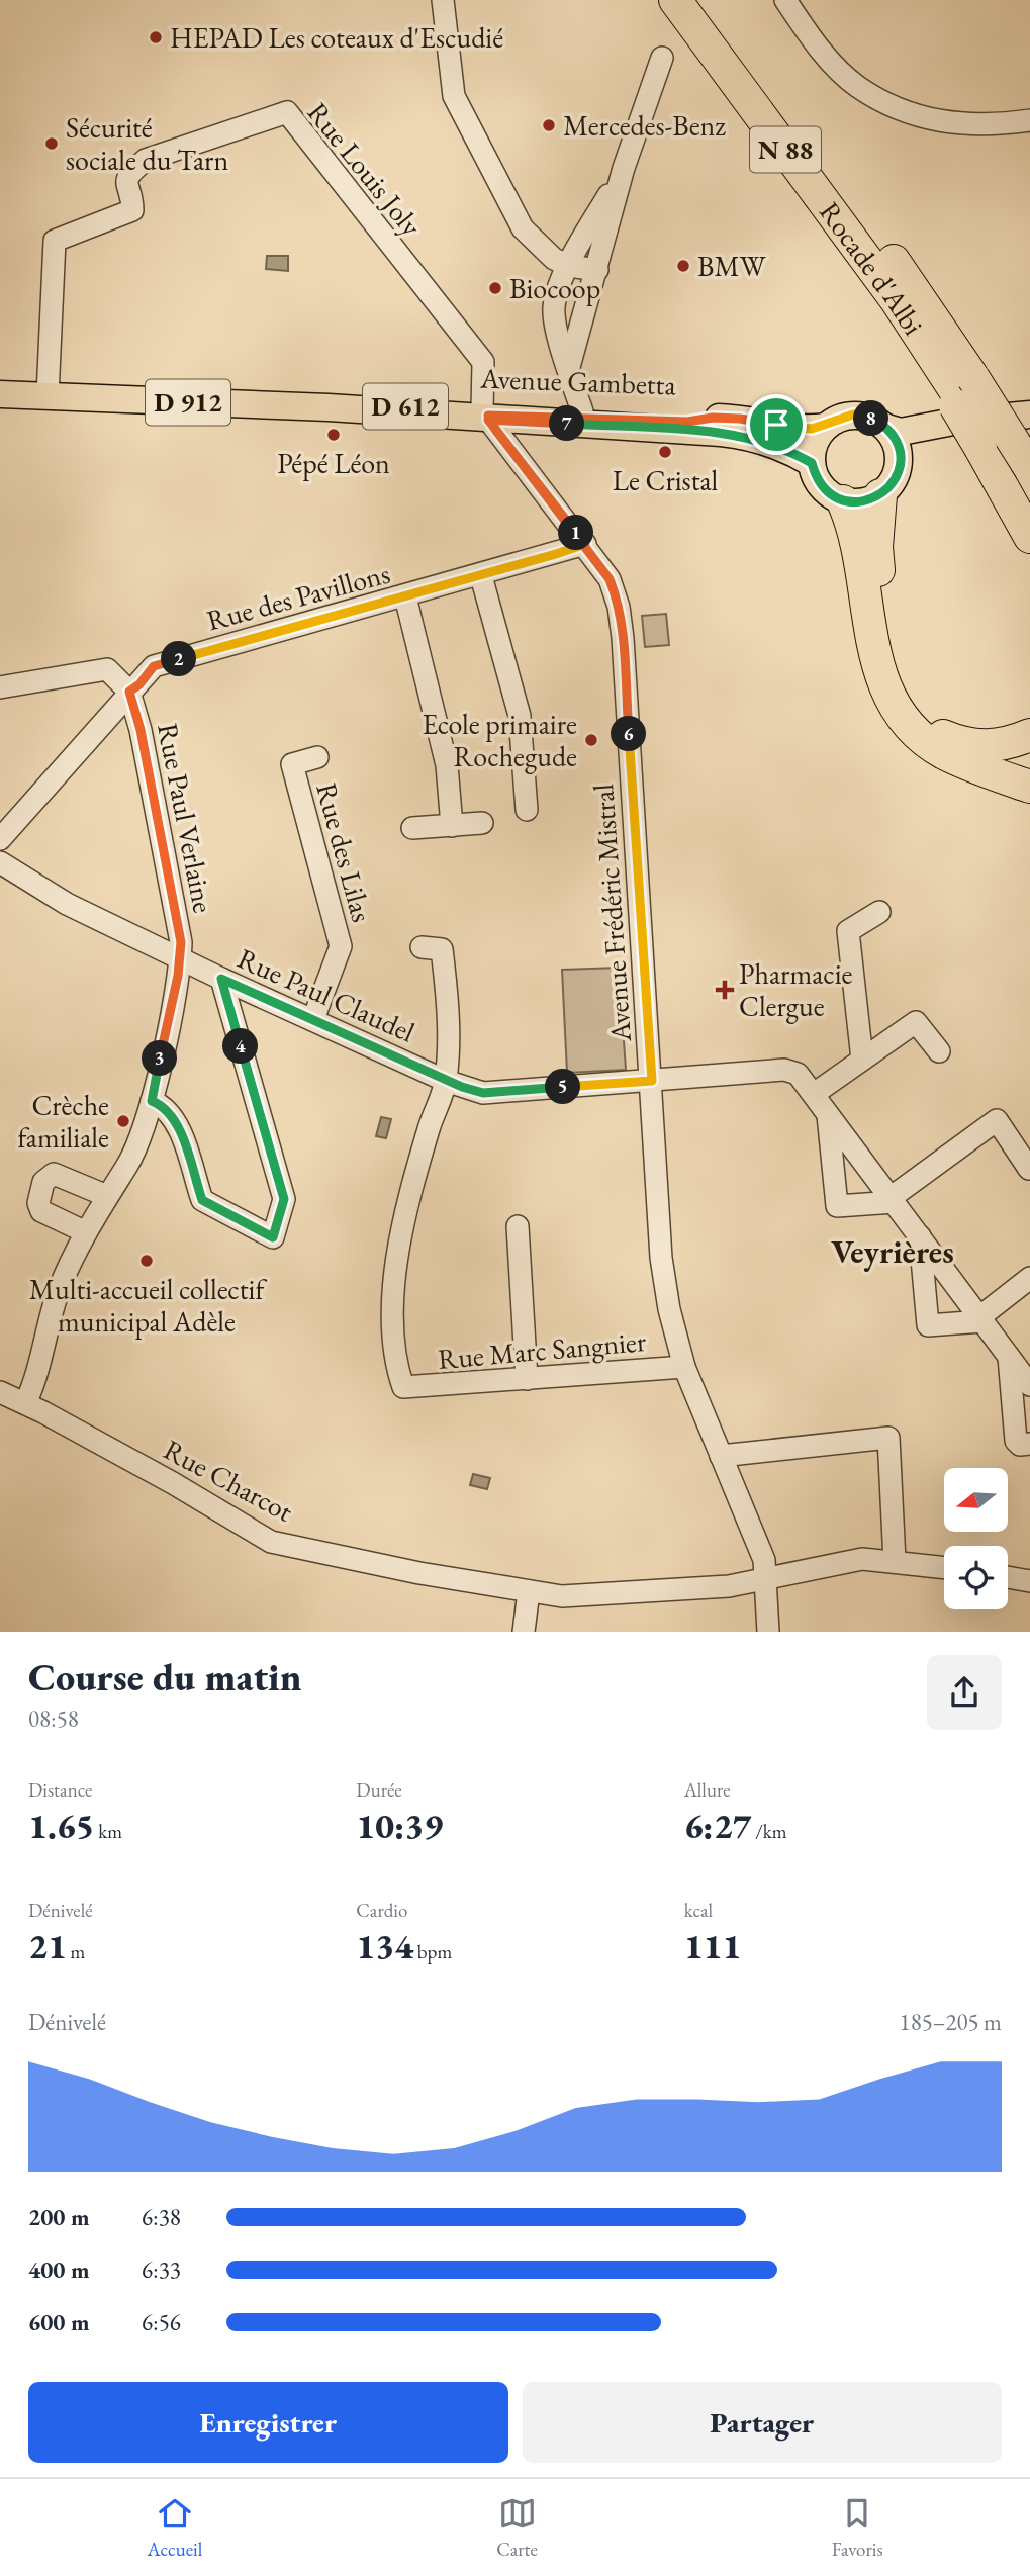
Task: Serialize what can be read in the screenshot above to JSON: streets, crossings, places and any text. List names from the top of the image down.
{
  "streets": {
    "highway": ["N 88", "Rocade d'Albi"],
    "main road": ["Avenue Gambetta", "D 912", "D 612"],
    "street": [
      "Rue Louis Joly",
      "Rue des Pavillons",
      "Rue Paul Verlaine",
      "Rue des Lilas",
      "Avenue Frédéric Mistral",
      "Rue Paul Claudel",
      "Rue Marc Sangnier",
      "Rue Charcot"
    ]
  },
  "crossings": [
    ["Rue Louis Joly", "Avenue Gambetta"],
    ["Rue Louis Joly", "D 612"],
    ["Rue Louis Joly", "Avenue Frédéric Mistral"],
    ["Avenue Gambetta", "D 612"],
    ["Avenue Gambetta", "Avenue Frédéric Mistral"],
    ["D 612", "Avenue Frédéric Mistral"],
    ["Rue des Pavillons", "Rue Paul Verlaine"],
    ["Rue des Pavillons", "Avenue Frédéric Mistral"],
    ["Rue Paul Verlaine", "Rue Paul Claudel"],
    ["Rue Paul Verlaine", "Rue Charcot"],
    ["Rue des Lilas", "Rue Paul Claudel"],
    ["Avenue Frédéric Mistral", "Rue Paul Claudel"],
    ["Avenue Frédéric Mistral", "Rue Marc Sangnier"],
    ["Avenue Frédéric Mistral", "Rue Charcot"],
    ["Rue Paul Claudel", "Rue Marc Sangnier"]
  ],
  "districts": ["Veyrières"],
  "places": {
    "other": [
      "HEPAD Les coteaux d'Escudié",
      "Mercedes-Benz",
      "Sécurité sociale du Tarn",
      "BMW",
      "Biocoop",
      "Pépé Léon",
      "Le Cristal",
      "Ecole primaire Rochegude",
      "Crèche familiale",
      "Multi-accueil collectif municipal Adèle"
    ],
    "health": ["Pharmacie Clergue"]
  },
  "north": "left",
  "page": {
    "pins": [
      "8",
      "7",
      "1",
      "2",
      "6",
      "4",
      "3",
      "5"
    ],
    "heading": ["Course du matin", "08:58"],
    "stats": [
      ["Distance", "1.65 km"],
      ["Durée", "10:39"],
      ["Allure", "6:27 /km"],
      ["Dénivelé", "21 m"],
      ["Cardio", "134 bpm"],
      ["kcal", "111"]
    ],
    "chart": ["Dénivelé", "185–205 m"],
    "list": [
      {
        "name": "200 m",
        "note": "6:38"
      },
      {
        "name": "400 m",
        "note": "6:33"
      },
      {
        "name": "600 m",
        "note": "6:56"
      }
    ],
    "buttons": ["Enregistrer", "Partager"],
    "tabs": ["Accueil", "Carte", "Favoris"]
  }
}
